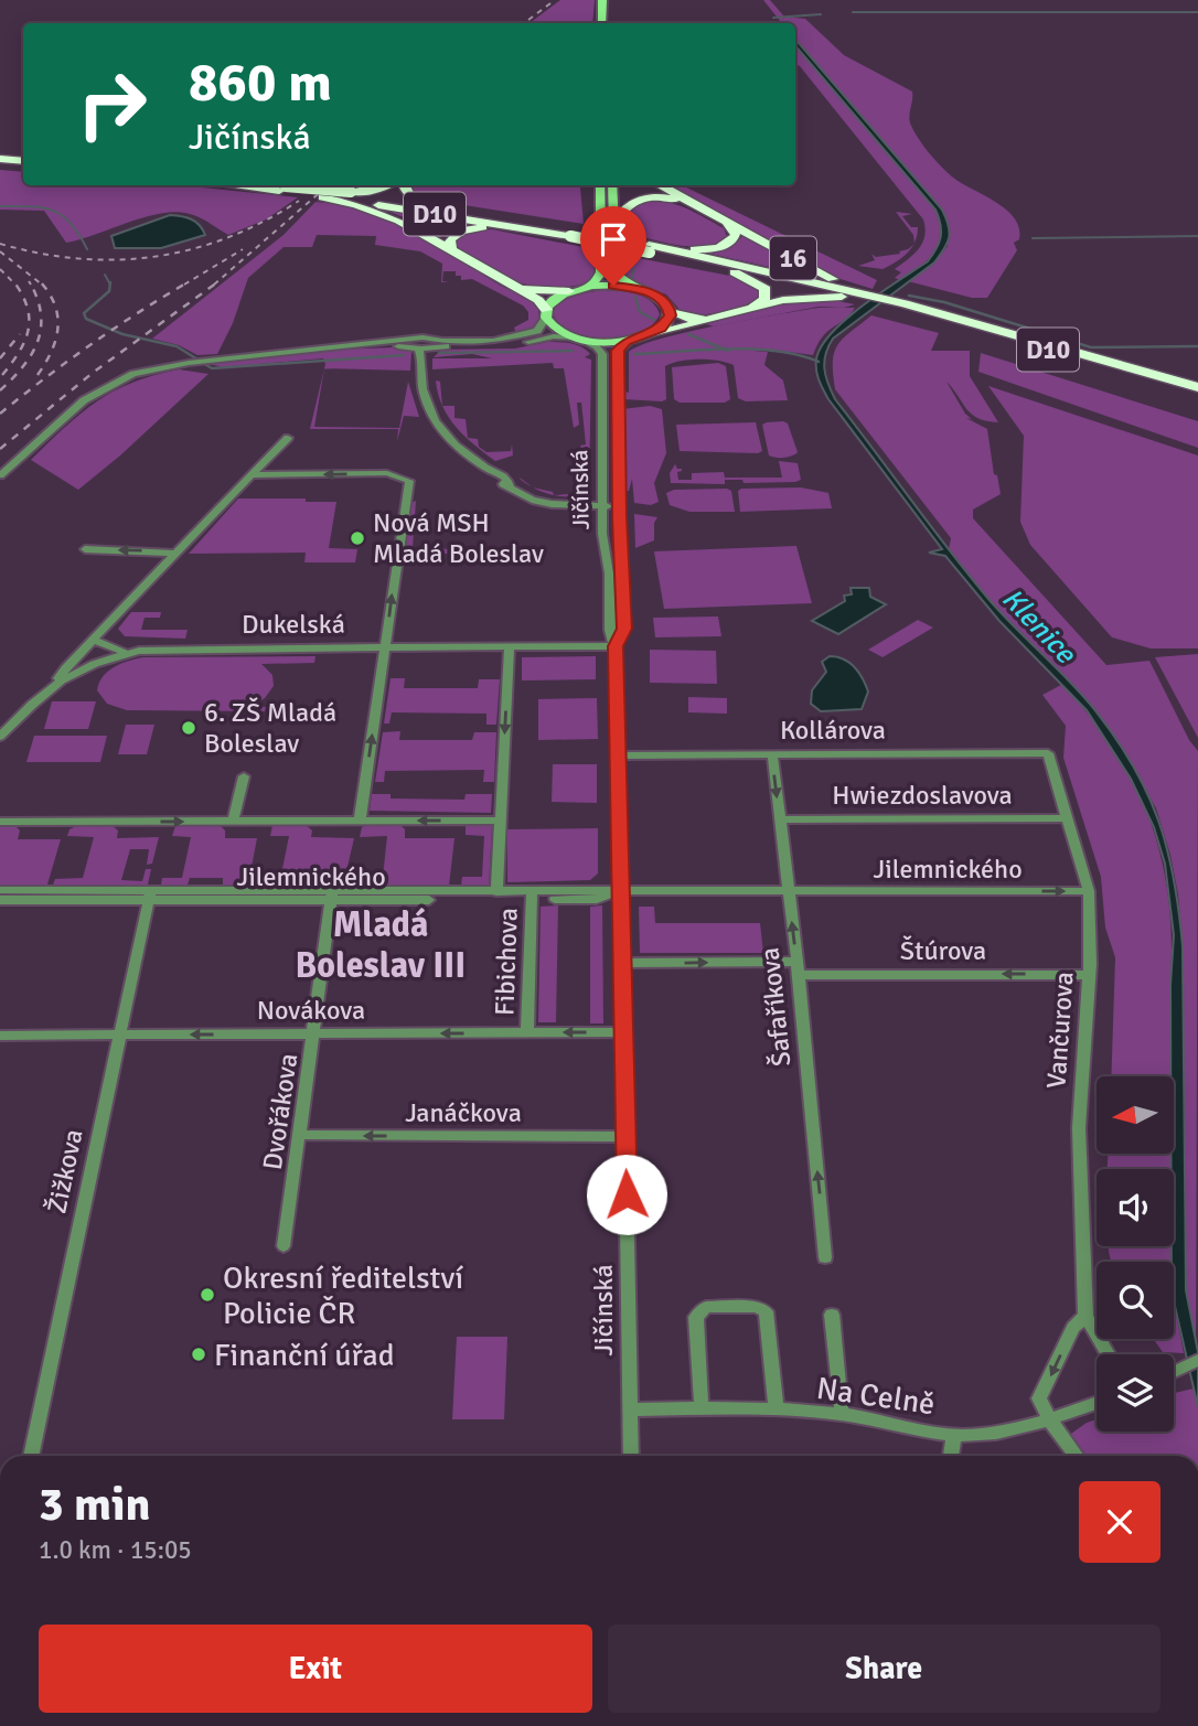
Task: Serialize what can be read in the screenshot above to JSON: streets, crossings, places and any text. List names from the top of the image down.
{
  "streets": {
    "highway": ["D10", "16"],
    "main road": ["Jičínská"],
    "street": [
      "Dukelská",
      "Kollárova",
      "Hwiezdoslavova",
      "Jilemnického",
      "Štúrova",
      "Fibichova",
      "Šafaříkova",
      "Novákova",
      "Vančurova",
      "Dvořákova",
      "Janáčkova",
      "Žižkova",
      "Na Celně"
    ]
  },
  "crossings": [
    ["D10", "16"],
    ["Jičínská", "Dukelská"],
    ["Jičínská", "Kollárova"],
    ["Jičínská", "Jilemnického"],
    ["Jičínská", "Štúrova"],
    ["Jičínská", "Novákova"],
    ["Jičínská", "Janáčkova"],
    ["Jičínská", "Na Celně"],
    ["Kollárova", "Šafaříkova"],
    ["Kollárova", "Vančurova"],
    ["Hwiezdoslavova", "Šafaříkova"],
    ["Hwiezdoslavova", "Vančurova"],
    ["Jilemnického", "Fibichova"],
    ["Jilemnického", "Šafaříkova"],
    ["Jilemnického", "Vančurova"],
    ["Jilemnického", "Dvořákova"],
    ["Jilemnického", "Žižkova"],
    ["Štúrova", "Šafaříkova"],
    ["Štúrova", "Vančurova"],
    ["Fibichova", "Novákova"],
    ["Novákova", "Dvořákova"],
    ["Novákova", "Žižkova"],
    ["Dvořákova", "Janáčkova"]
  ],
  "one_way": ["Novákova", "Janáčkova"],
  "districts": ["Mladá Boleslav III"],
  "water": ["Klenice"],
  "places": [
    "Nová MSH Mladá Boleslav",
    "6. ZŠ Mladá Boleslav",
    "Okresní ředitelství Policie ČR",
    "Finanční úřad"
  ],
  "north": "left",
  "page": {
    "turn": ["860 m", "Jičínská"],
    "heading": ["3 min", "1.0 km · 15:05"],
    "buttons": ["Exit", "Share"]
  }
}
